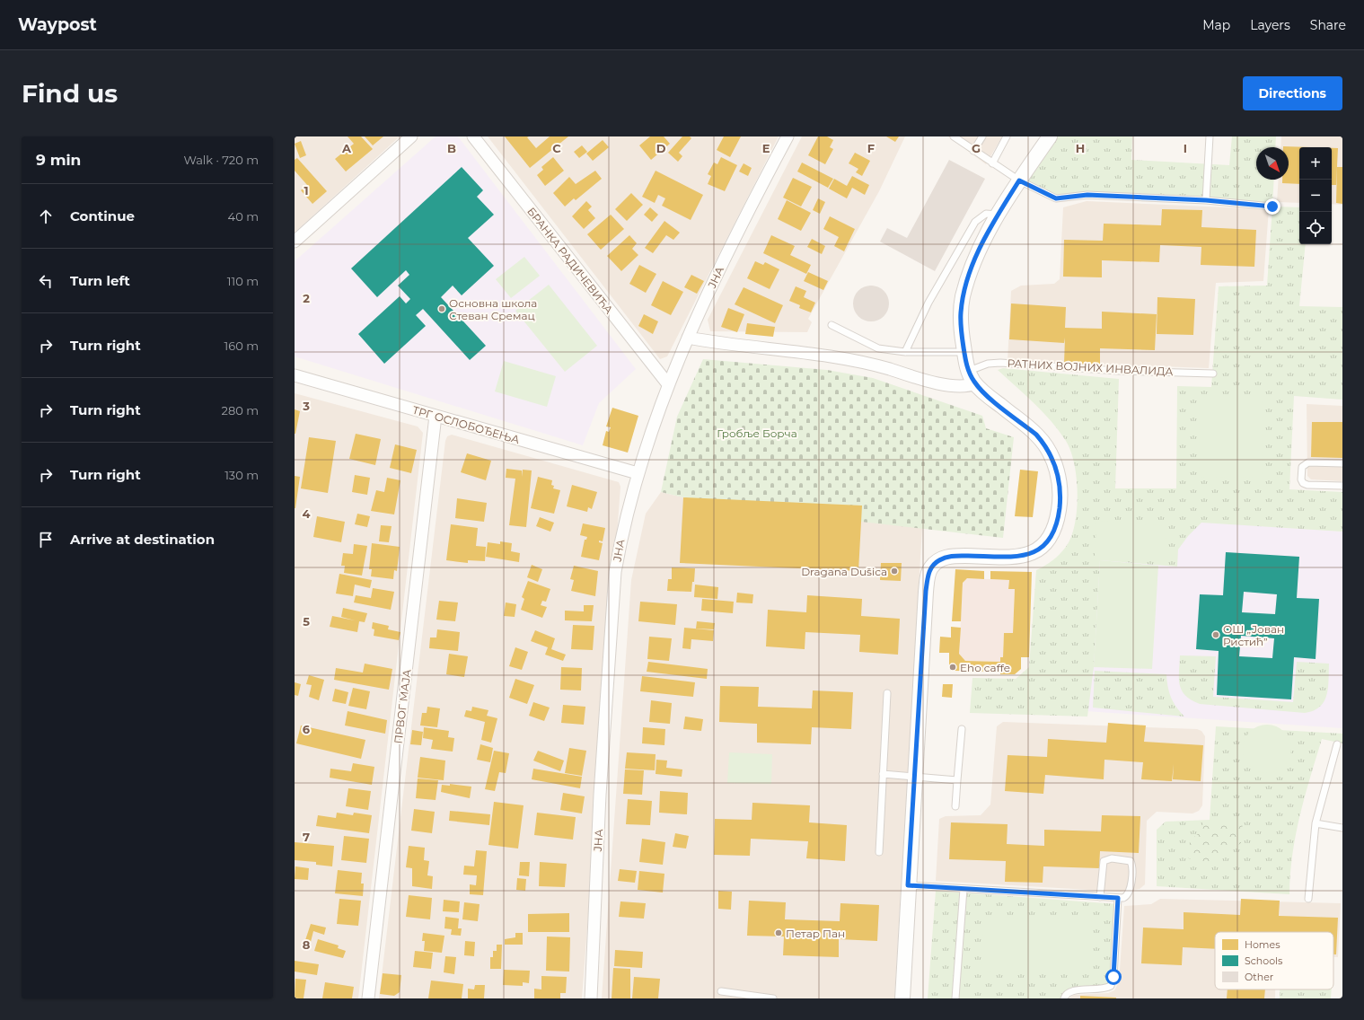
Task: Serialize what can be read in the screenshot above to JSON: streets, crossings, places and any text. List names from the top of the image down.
{
  "streets": {
    "street": [
      "БРАНКА РАДИЧЕВИЋА",
      "ЈНА",
      "ТРГ ОСЛОБОЂЕЊА",
      "ПРВОГ МАЈА"
    ],
    "lane": ["РАТНИХ ВОЈНИХ ИНВАЛИДА"]
  },
  "crossings": [
    ["БРАНКА РАДИЧЕВИЋА", "ЈНА"],
    ["ЈНА", "ТРГ ОСЛОБОЂЕЊА"],
    ["ТРГ ОСЛОБОЂЕЊА", "ПРВОГ МАЈА"]
  ],
  "parks": ["Гробље Борча"],
  "places": [
    "Основна школа Стеван Сремац",
    "Dragana Dušica",
    "ОШ „Јован Ристић”",
    "Eho caffe",
    "Петар Пан"
  ],
  "legend": ["Homes", "Schools", "Other"],
  "north": "bottom right",
  "page": {
    "header": "Waypost",
    "nav": ["Map", "Layers", "Share"],
    "buttons": "Directions",
    "title": "Find us",
    "heading": ["9 min", "Walk · 720 m"],
    "map_buttons": ["+", "−"],
    "list": [
      ["Continue", "40 m"],
      ["Turn left", "110 m"],
      ["Turn right", "160 m"],
      ["Turn right", "280 m"],
      ["Turn right", "130 m"],
      "Arrive at destination"
    ]
  },
  "grid": {
    "columns": [
      "A",
      "B",
      "C",
      "D",
      "E",
      "F",
      "G",
      "H",
      "I"
    ],
    "rows": [
      "1",
      "2",
      "3",
      "4",
      "5",
      "6",
      "7",
      "8"
    ]
  }
}
